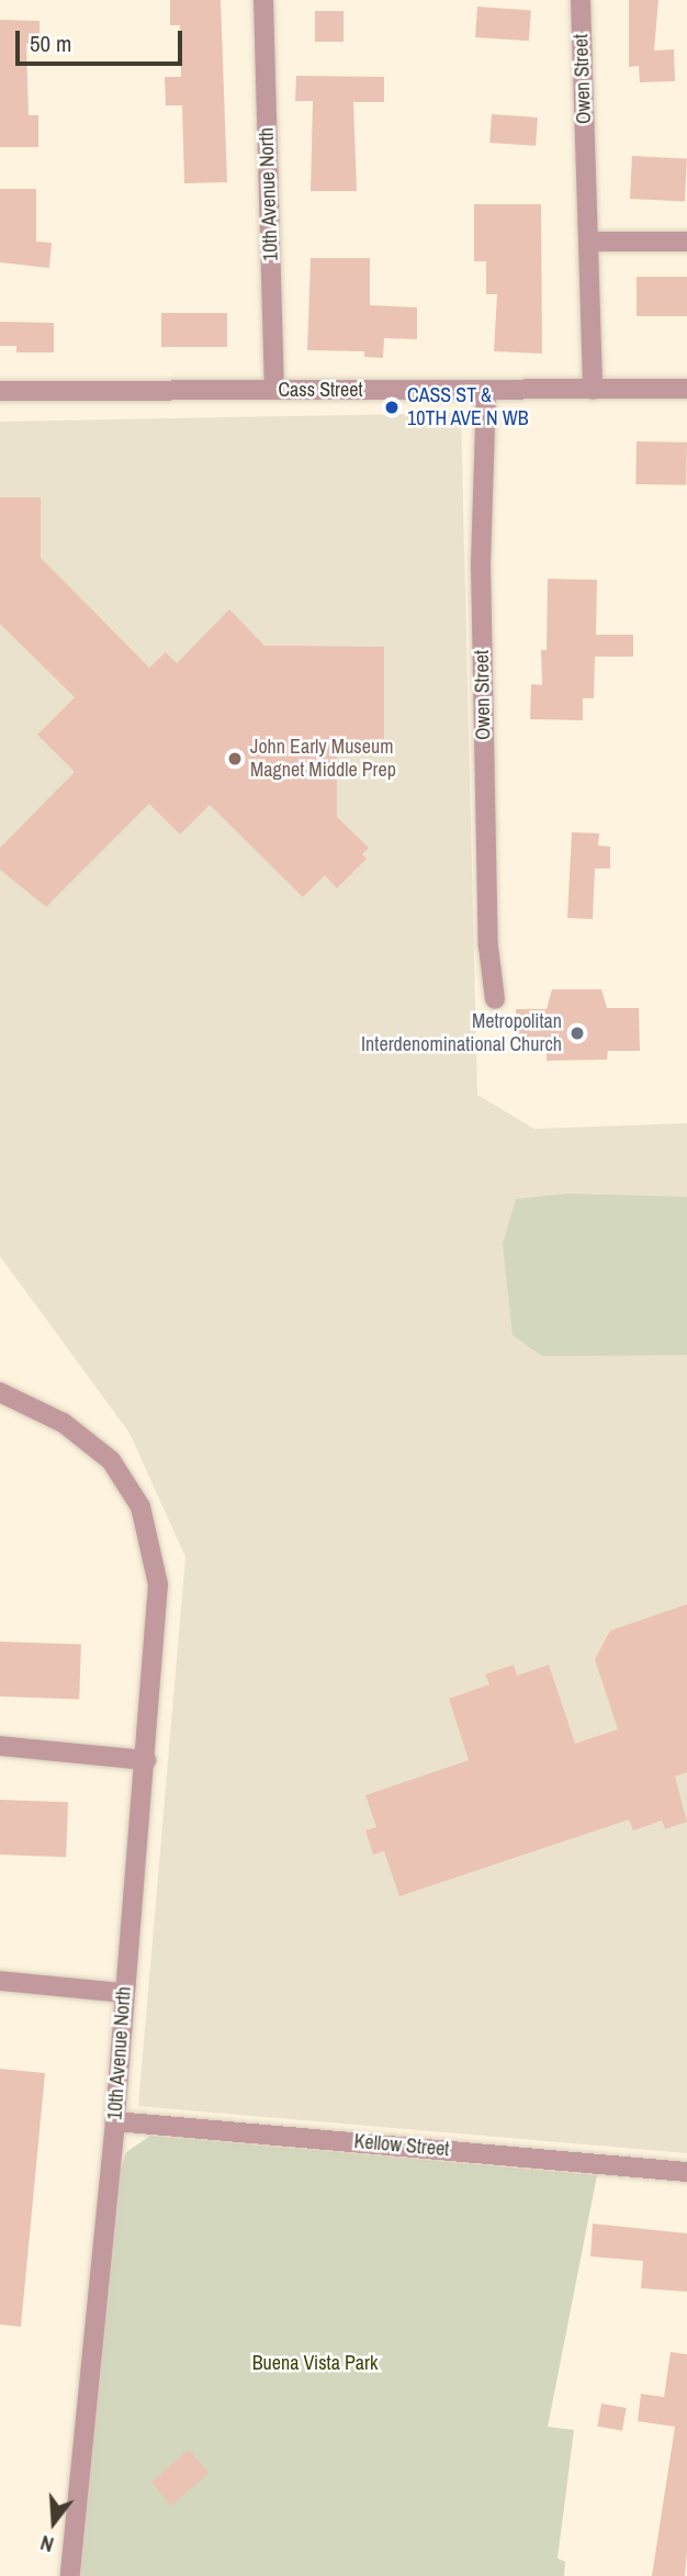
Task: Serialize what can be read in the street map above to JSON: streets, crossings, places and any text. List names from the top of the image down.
{
  "streets": {
    "street": [
      "Owen Street",
      "10th Avenue North",
      "Cass Street",
      "Kellow Street"
    ]
  },
  "crossings": [
    ["Owen Street", "Cass Street"],
    ["10th Avenue North", "Cass Street"],
    ["10th Avenue North", "Kellow Street"]
  ],
  "parks": ["Buena Vista Park"],
  "places": ["CASS ST & 10TH AVE N WB", "John Early Museum Magnet Middle Prep", "Metropolitan Interdenominational Church"],
  "scale_bar": "50 m",
  "north": "bottom"
}
